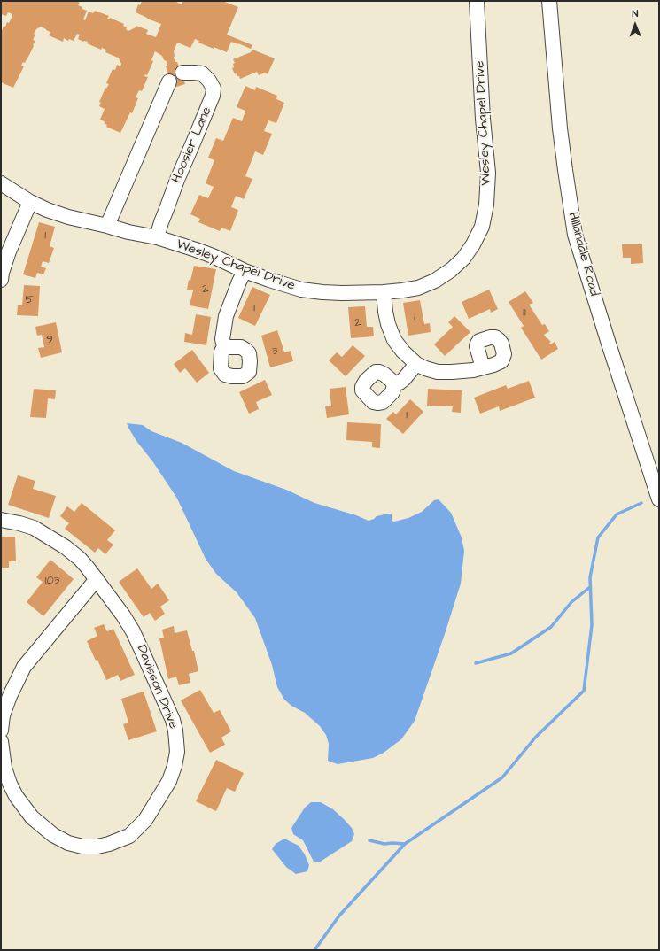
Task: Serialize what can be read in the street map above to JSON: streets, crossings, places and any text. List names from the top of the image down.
{
  "streets": {
    "street": [
      "Wesley Chapel Drive",
      "Hoosier Lane",
      "Hillandale Road",
      "Davisson Drive"
    ]
  },
  "crossings": [
    ["Wesley Chapel Drive", "Hoosier Lane"]
  ],
  "house_numbers": [
    "1",
    "2",
    "5",
    "1",
    "11",
    "1",
    "2",
    "9",
    "3",
    "1",
    "103"
  ],
  "north": "top"
}
